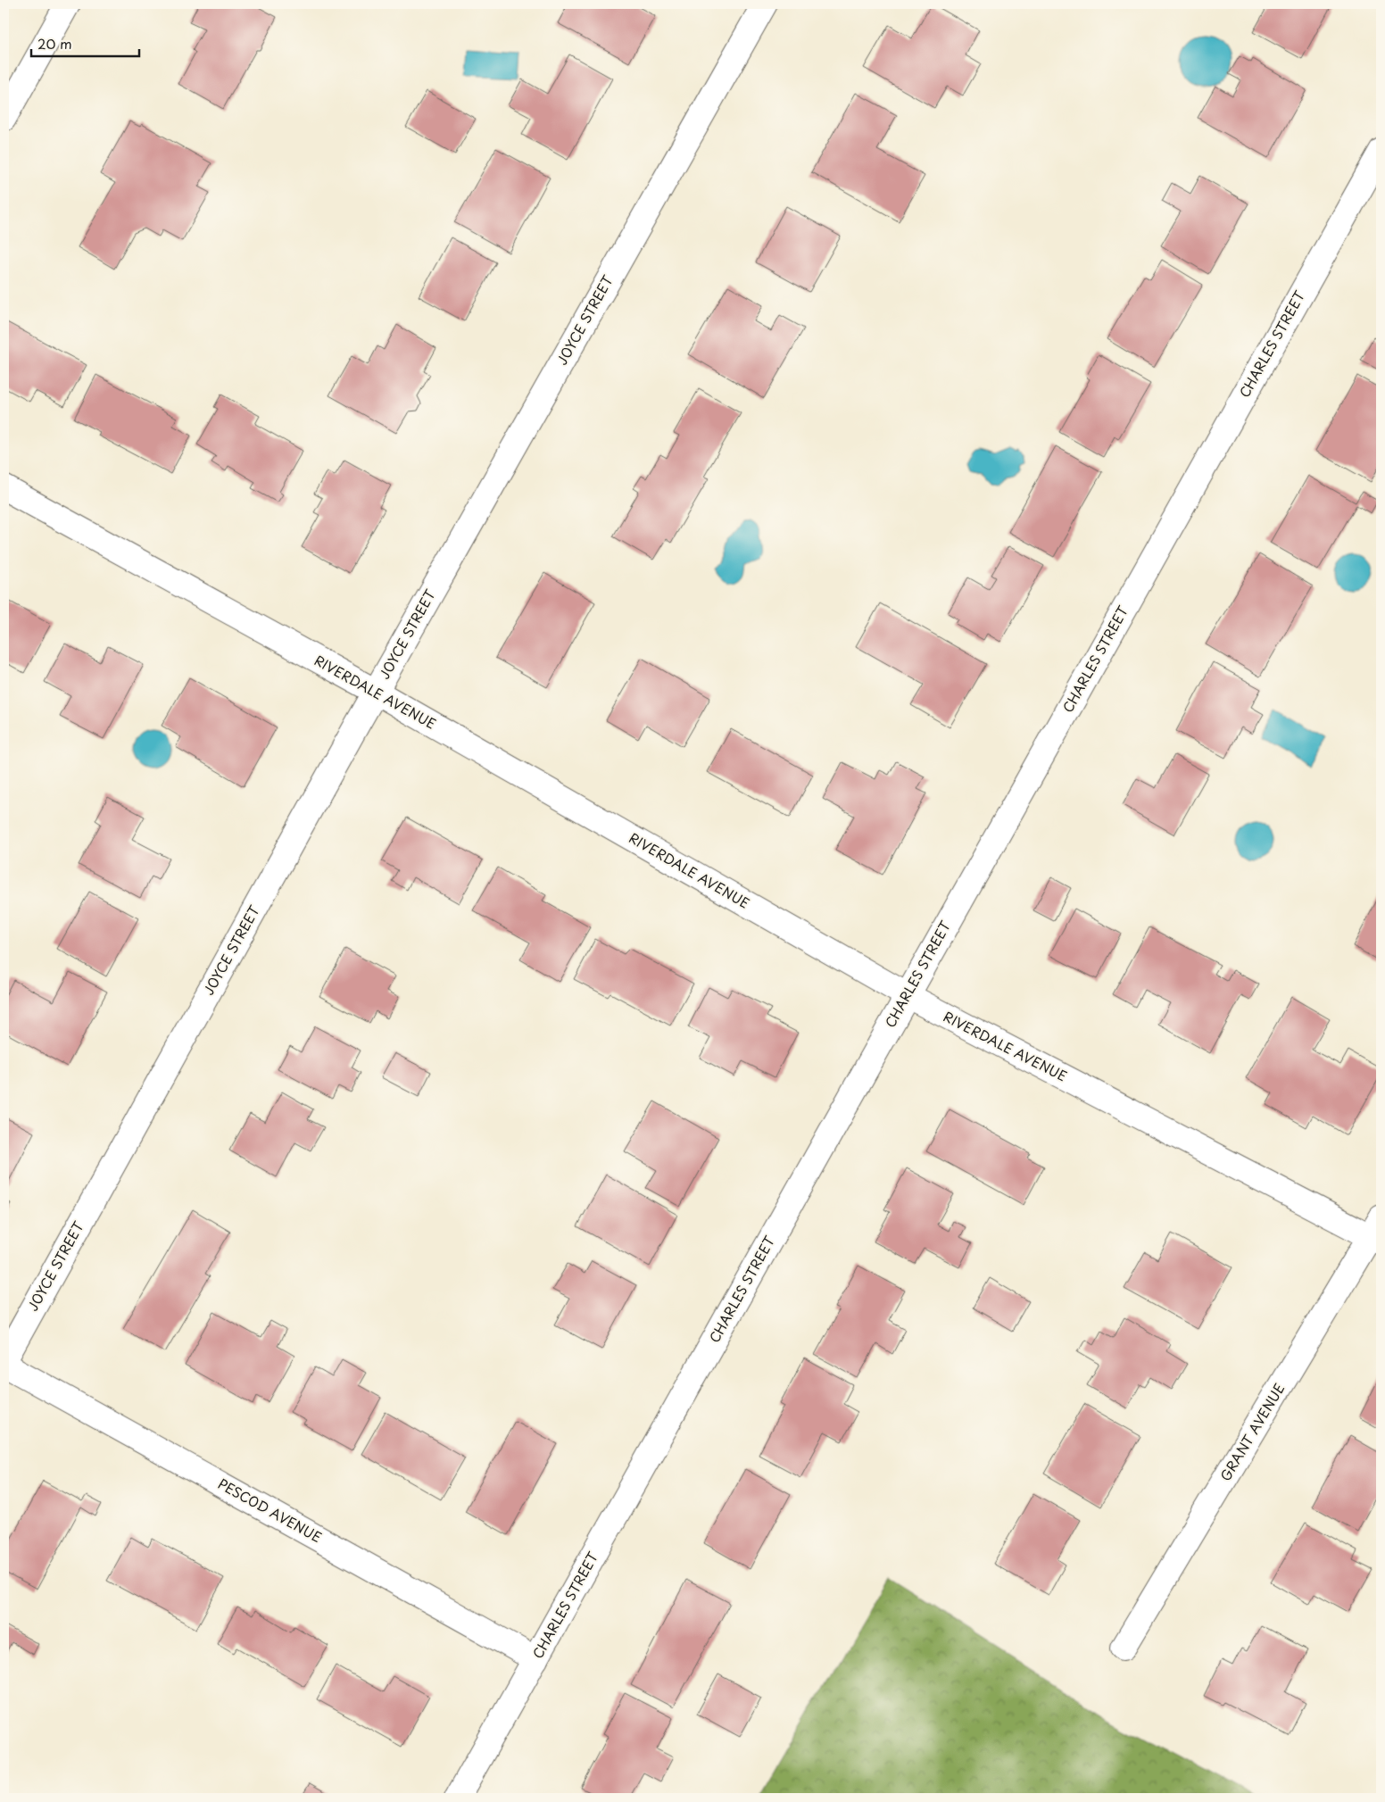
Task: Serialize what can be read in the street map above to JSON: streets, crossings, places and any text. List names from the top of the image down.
{
  "streets": {
    "street": [
      "JOYCE STREET",
      "CHARLES STREET",
      "RIVERDALE AVENUE",
      "GRANT AVENUE",
      "PESCOD AVENUE"
    ]
  },
  "crossings": [
    ["JOYCE STREET", "RIVERDALE AVENUE"],
    ["JOYCE STREET", "PESCOD AVENUE"],
    ["CHARLES STREET", "RIVERDALE AVENUE"],
    ["CHARLES STREET", "PESCOD AVENUE"],
    ["RIVERDALE AVENUE", "GRANT AVENUE"]
  ],
  "scale_bar": "20 m"
}
